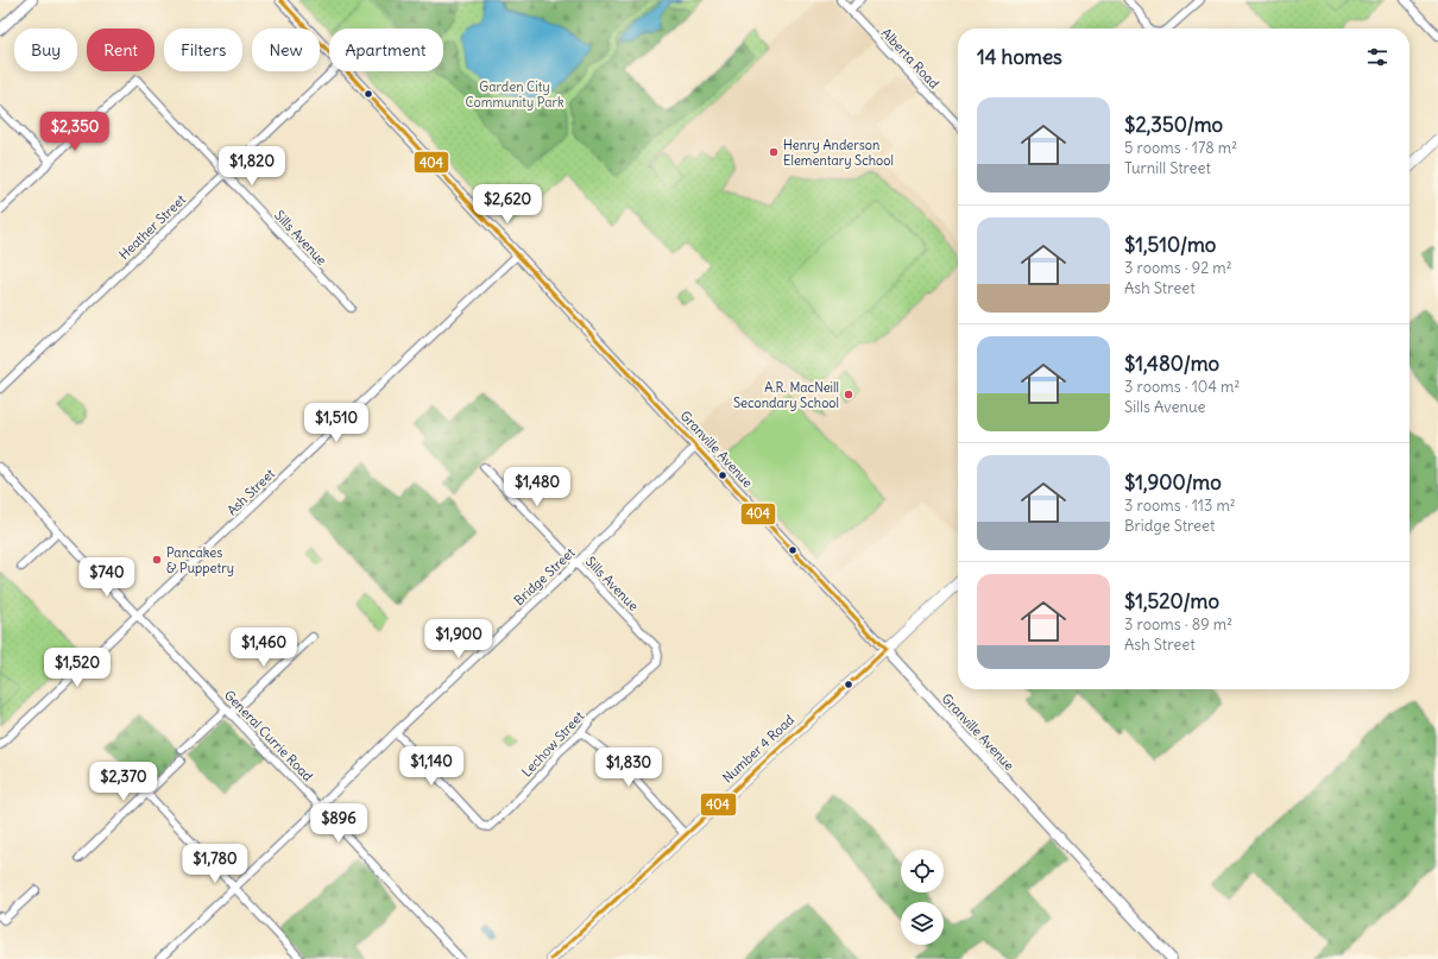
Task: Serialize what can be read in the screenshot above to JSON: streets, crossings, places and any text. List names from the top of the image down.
{
  "streets": {
    "main road": ["Number 4 Road"],
    "street": [
      "Alberta Road",
      "Heather Street",
      "Sills Avenue",
      "Granville Avenue",
      "Ash Street",
      "Bridge Street",
      "General Currie Road",
      "Lechow Street"
    ]
  },
  "crossings": [
    ["Heather Street", "Sills Avenue"],
    ["Sills Avenue", "Bridge Street"],
    ["Sills Avenue", "Lechow Street"],
    ["Granville Avenue", "Ash Street"],
    ["Granville Avenue", "Bridge Street"],
    ["Granville Avenue", "Number 4 Road"],
    ["Ash Street", "General Currie Road"],
    ["Bridge Street", "General Currie Road"],
    ["Bridge Street", "Lechow Street"]
  ],
  "parks": ["Garden City Community Park"],
  "places": ["Henry Anderson Elementary School", "A.R. MacNeill Secondary School", "Pancakes & Puppetry"],
  "lines": ["transit line 404"],
  "page": {
    "chip": [
      "Buy",
      "Rent",
      "Filters",
      "New",
      "Apartment"
    ],
    "heading": "14 homes",
    "list": [
      {
        "name": "$2,350/mo",
        "note": "5 rooms · 178 m² · Turnill Street"
      },
      {
        "name": "$1,510/mo",
        "note": "3 rooms · 92 m² · Ash Street"
      },
      {
        "name": "$1,480/mo",
        "note": "3 rooms · 104 m² · Sills Avenue"
      },
      {
        "name": "$1,900/mo",
        "note": "3 rooms · 113 m² · Bridge Street"
      },
      {
        "name": "$1,520/mo",
        "note": "3 rooms · 89 m² · Ash Street"
      }
    ],
    "price": [
      "$2,350",
      "$1,820",
      "$2,620",
      "$1,510",
      "$1,480",
      "$740",
      "$1,900",
      "$1,460",
      "$1,520",
      "$1,140",
      "$1,830",
      "$2,370",
      "$896",
      "$1,780"
    ]
  }
}
